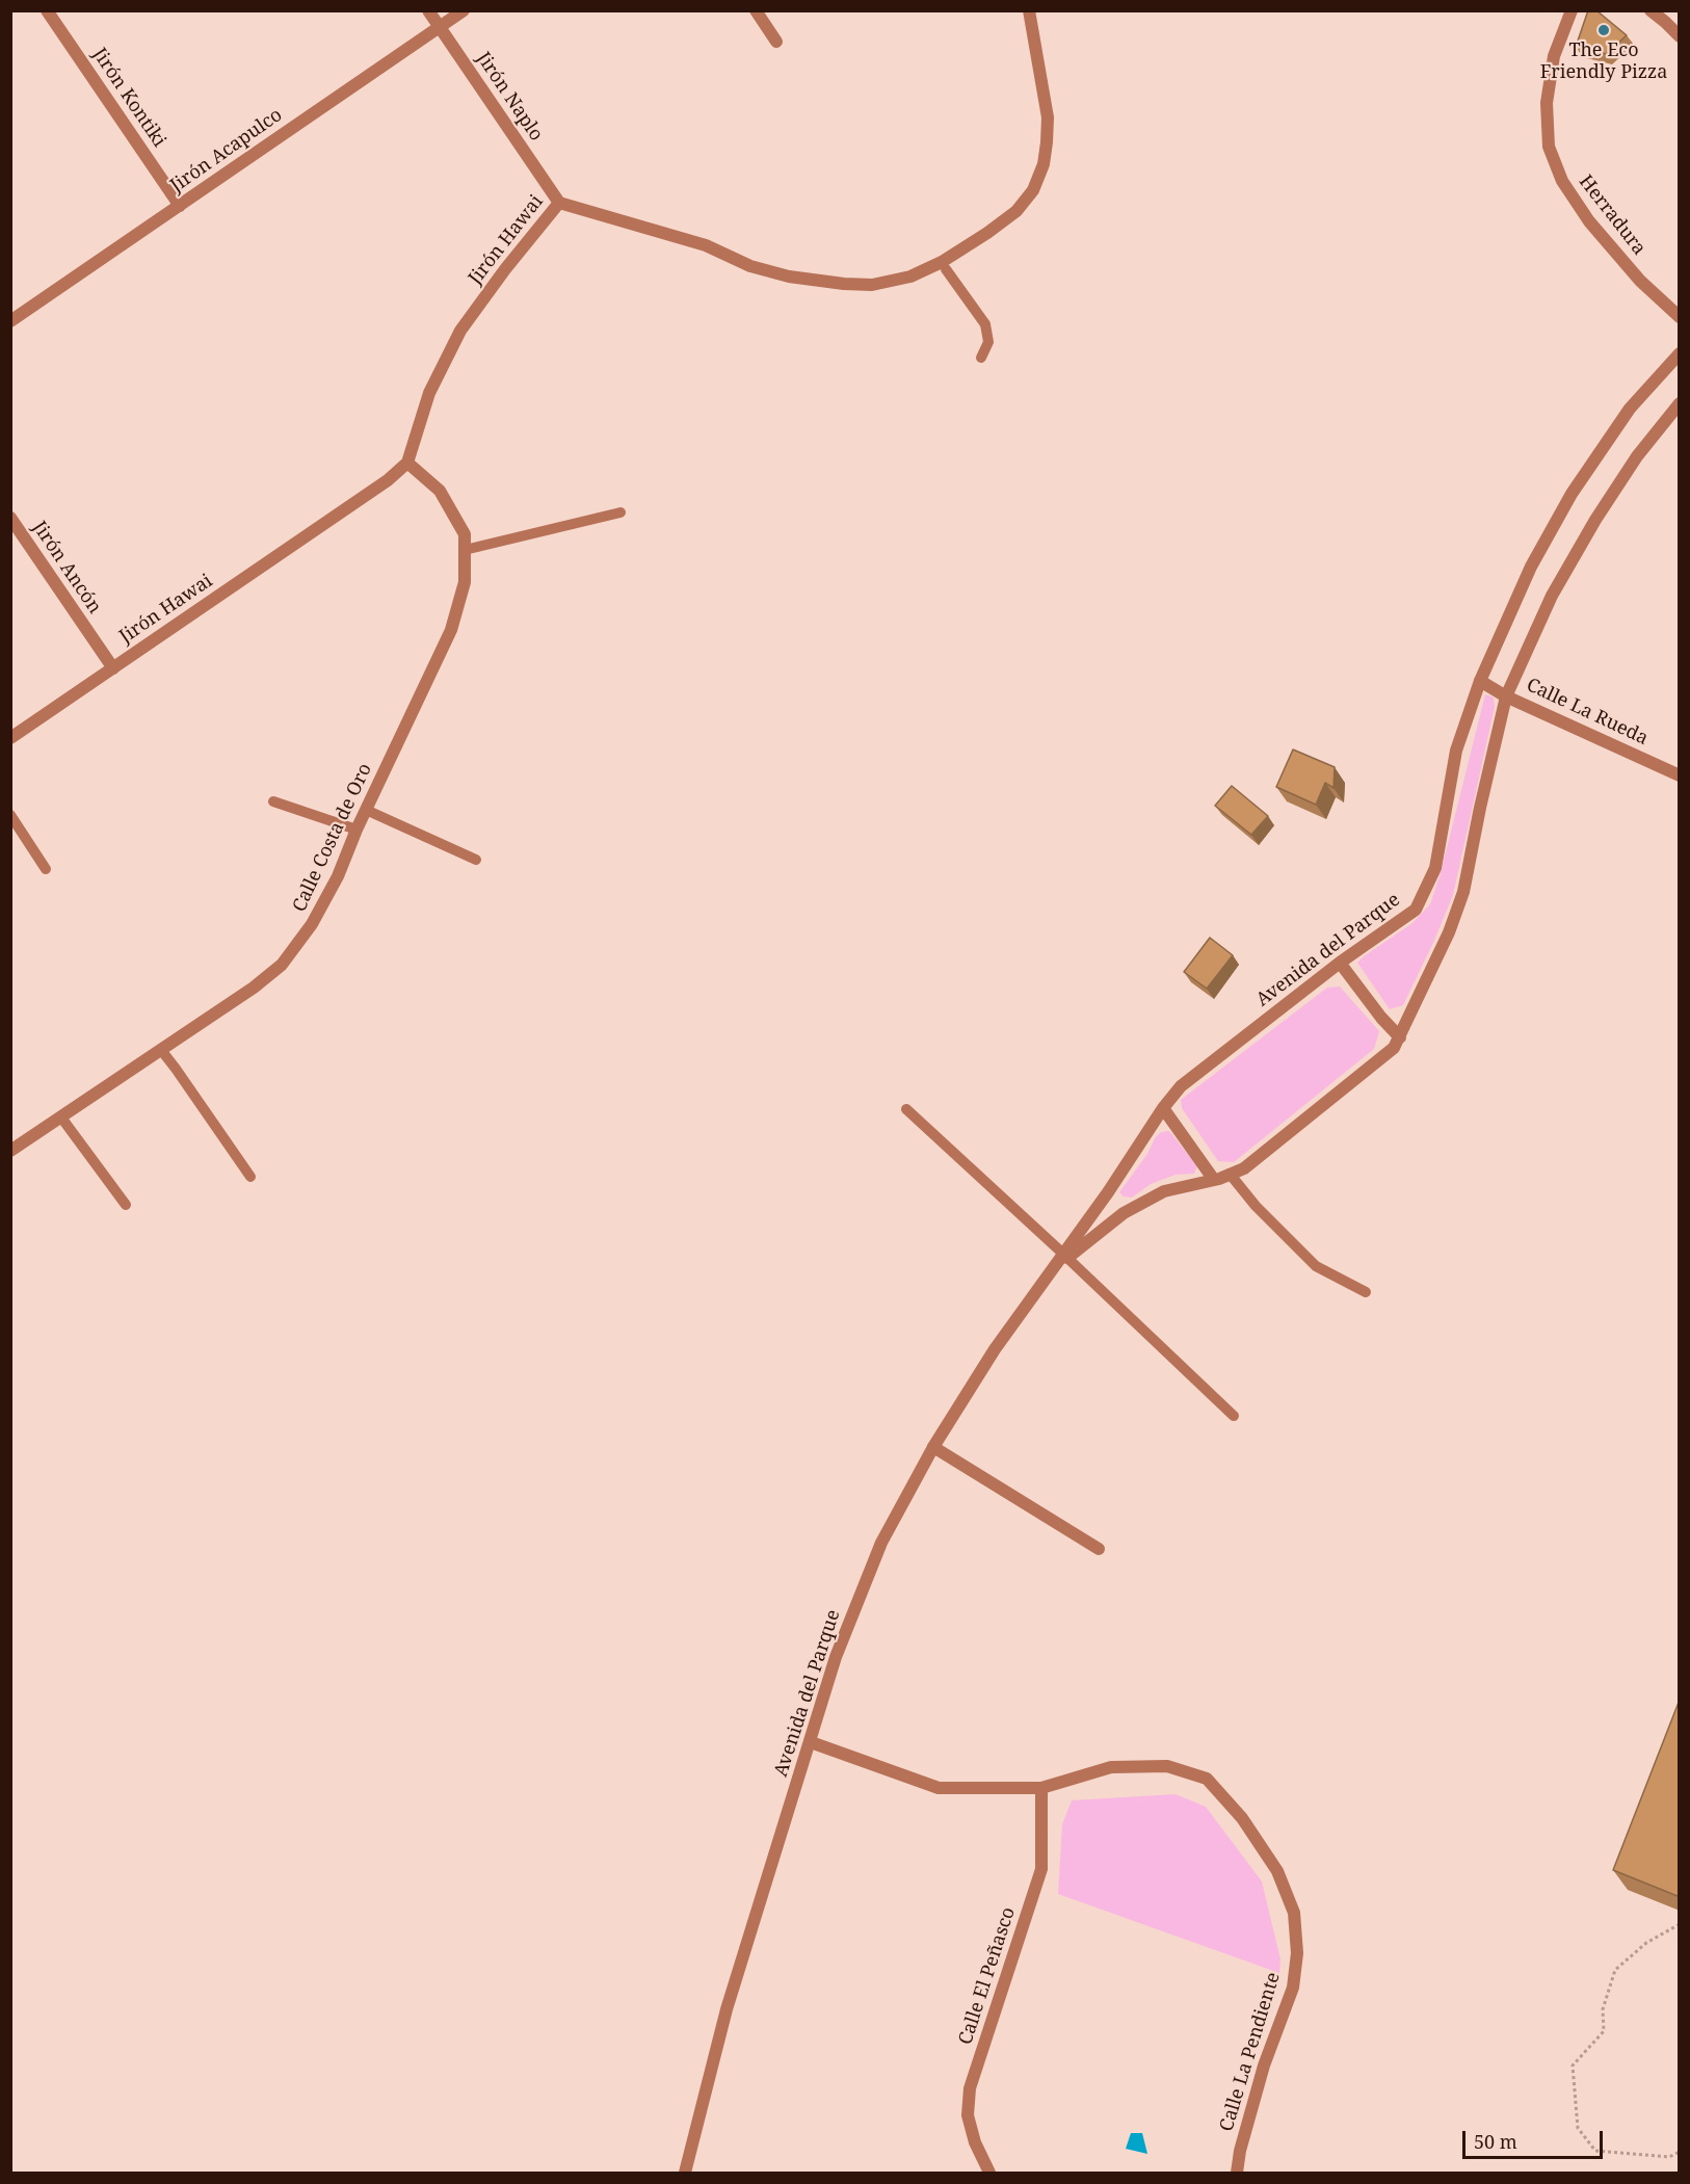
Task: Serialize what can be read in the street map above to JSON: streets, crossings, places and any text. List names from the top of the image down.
{
  "streets": {
    "street": [
      "Jirón Naplo",
      "Jirón Kontiki",
      "Jirón Acapulco",
      "Herradura",
      "Jirón Hawai",
      "Jirón Ancón",
      "Calle La Rueda",
      "Calle Costa de Oro",
      "Avenida del Parque",
      "Calle El Peñasco",
      "Calle La Pendiente"
    ]
  },
  "crossings": [
    ["Jirón Naplo", "Jirón Acapulco"],
    ["Jirón Naplo", "Jirón Hawai"],
    ["Jirón Kontiki", "Jirón Acapulco"],
    ["Jirón Hawai", "Jirón Ancón"],
    ["Jirón Hawai", "Calle Costa de Oro"],
    ["Calle La Rueda", "Avenida del Parque"],
    ["Avenida del Parque", "Calle La Pendiente"],
    ["Calle El Peñasco", "Calle La Pendiente"]
  ],
  "places": ["The Eco Friendly Pizza"],
  "scale_bar": "50 m"
}
